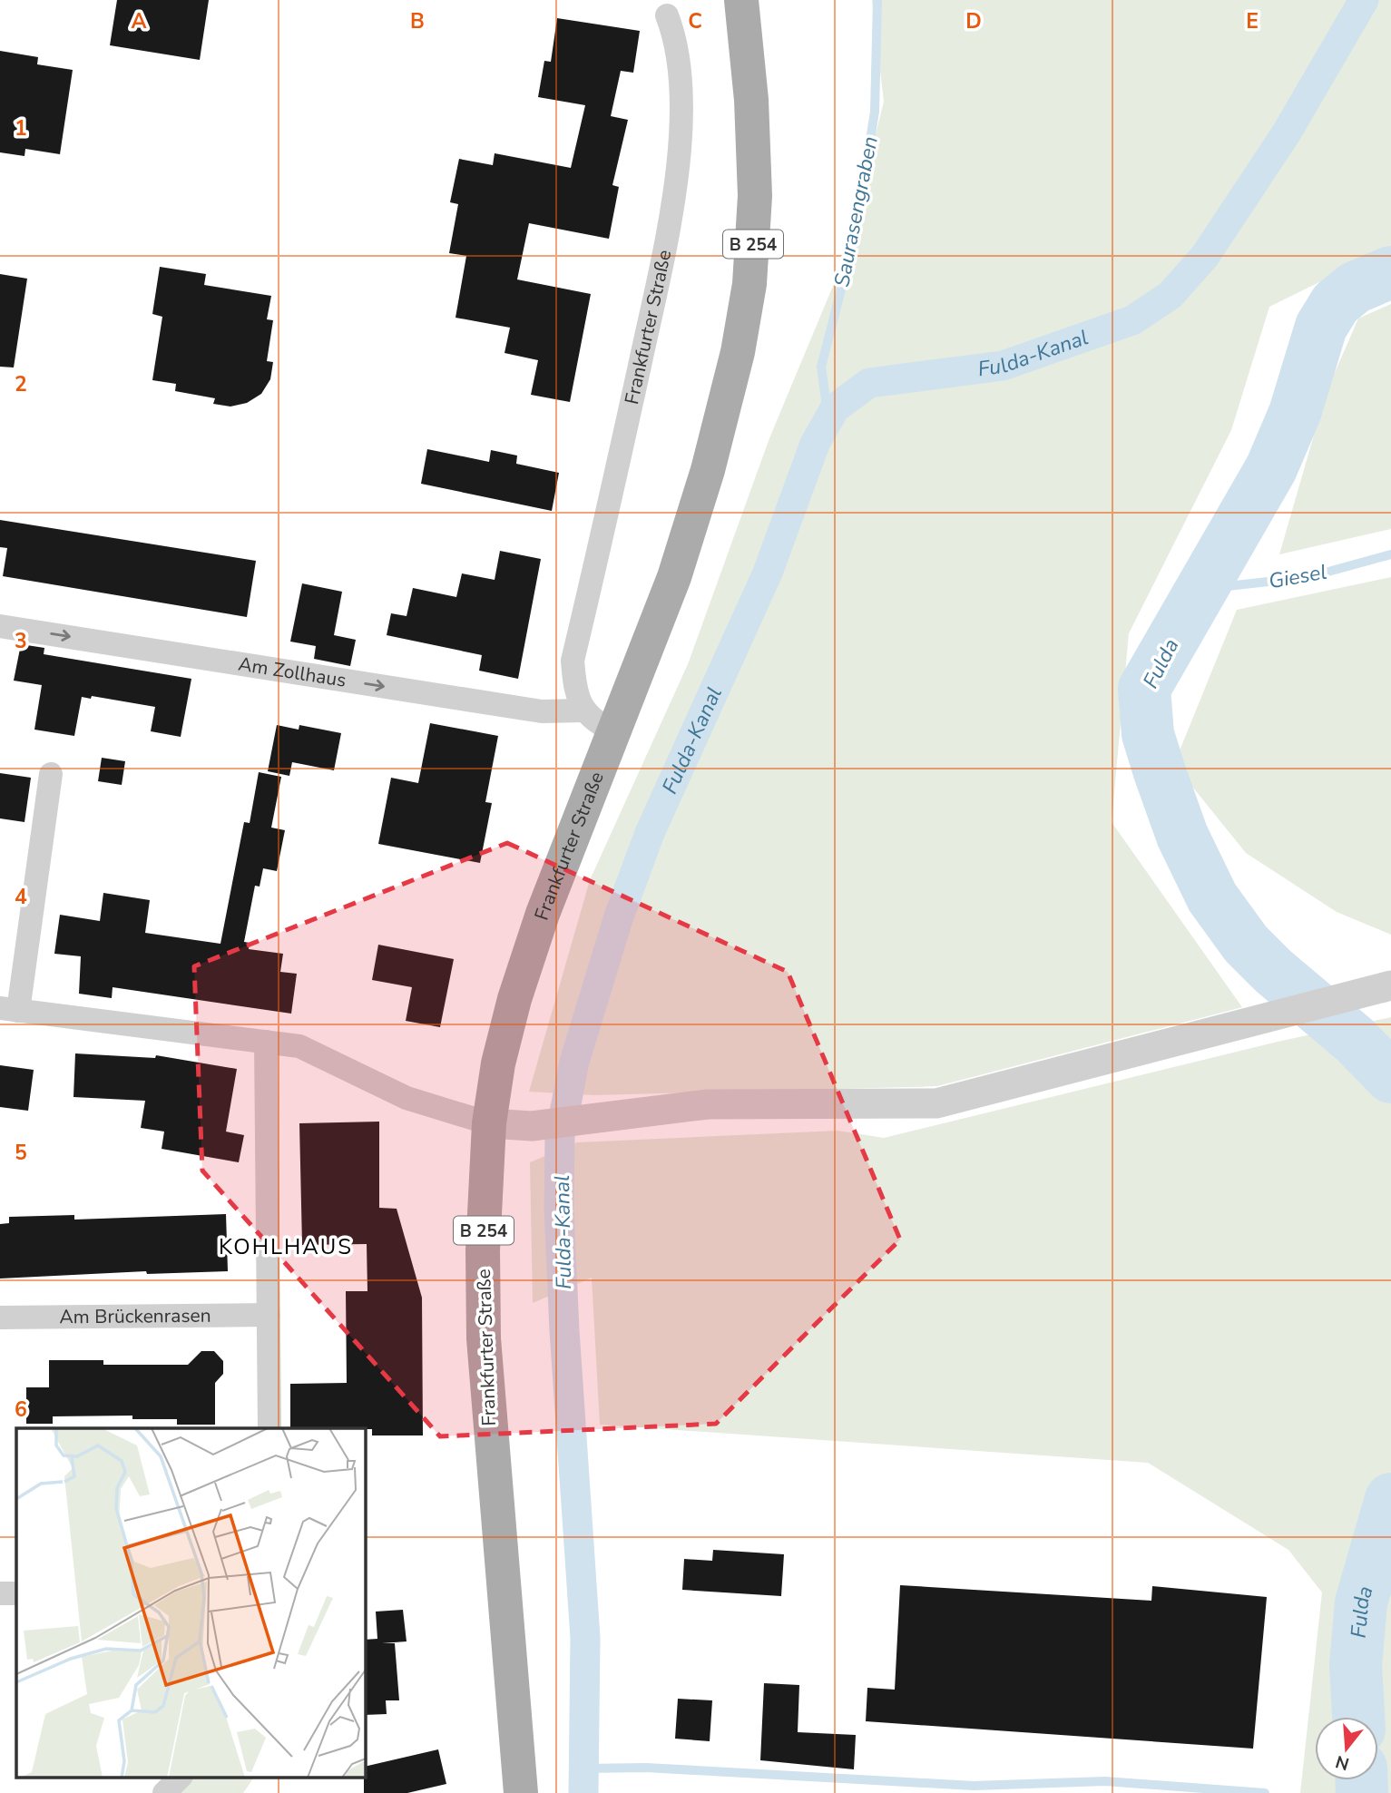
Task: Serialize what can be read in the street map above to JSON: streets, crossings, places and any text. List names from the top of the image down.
{
  "streets": {
    "main road": ["B 254", "Frankfurter Straße"],
    "street": ["Am Zollhaus", "Am Brückenrasen"]
  },
  "crossings": [
    ["Frankfurter Straße", "Am Zollhaus"]
  ],
  "one_way": ["Am Zollhaus"],
  "districts": ["KOHLHAUS"],
  "water": [
    "Saurasengraben",
    "Fulda-Kanal",
    "Giesel",
    "Fulda"
  ],
  "north": "bottom",
  "grid": {
    "columns": [
      "A",
      "B",
      "C",
      "D",
      "E"
    ],
    "rows": [
      "1",
      "2",
      "3",
      "4",
      "5",
      "6"
    ]
  }
}
